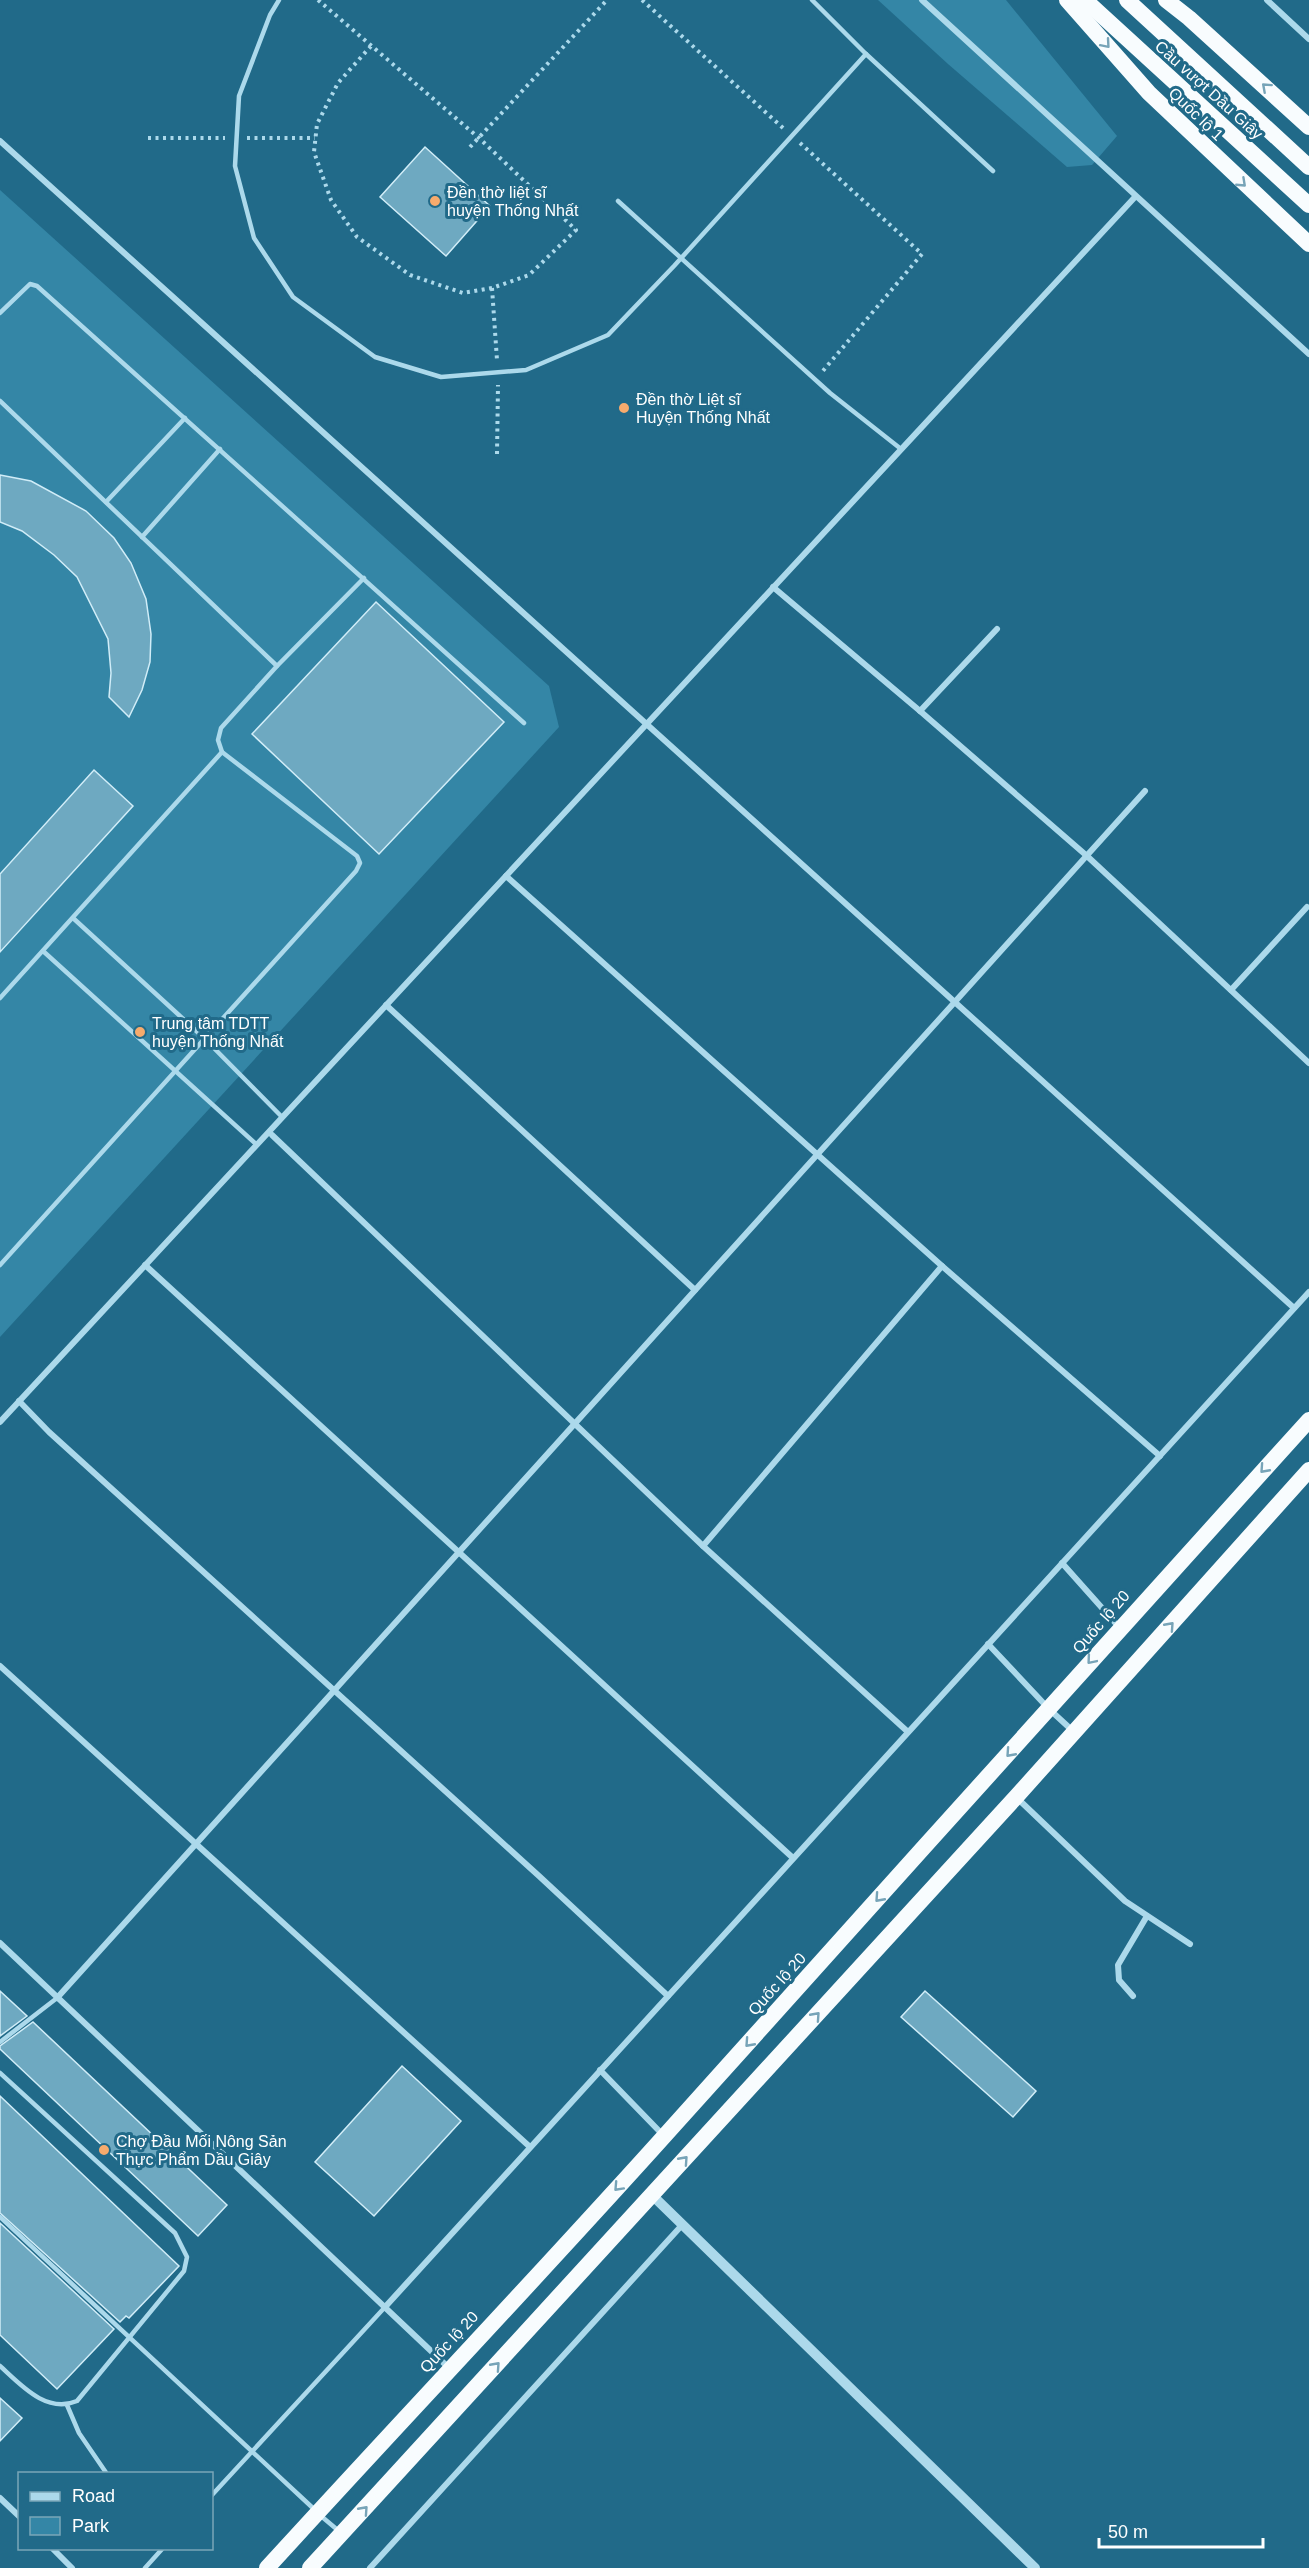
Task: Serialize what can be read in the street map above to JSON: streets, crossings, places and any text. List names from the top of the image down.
{
  "streets": {
    "highway": ["Cầu vượt Dầu Giây", "Quốc lộ 1", "Quốc lộ 20"]
  },
  "places": [
    "Đền thờ liệt sĩ huyện Thống Nhất",
    "Đền thờ Liệt sĩ Huyện Thống Nhất",
    "Trung tâm TDTT huyện Thống Nhất",
    "Chợ Đầu Mối Nông Sản Thực Phẩm Dầu Giây"
  ],
  "legend": ["Road", "Park"],
  "scale_bar": "50 m"
}
